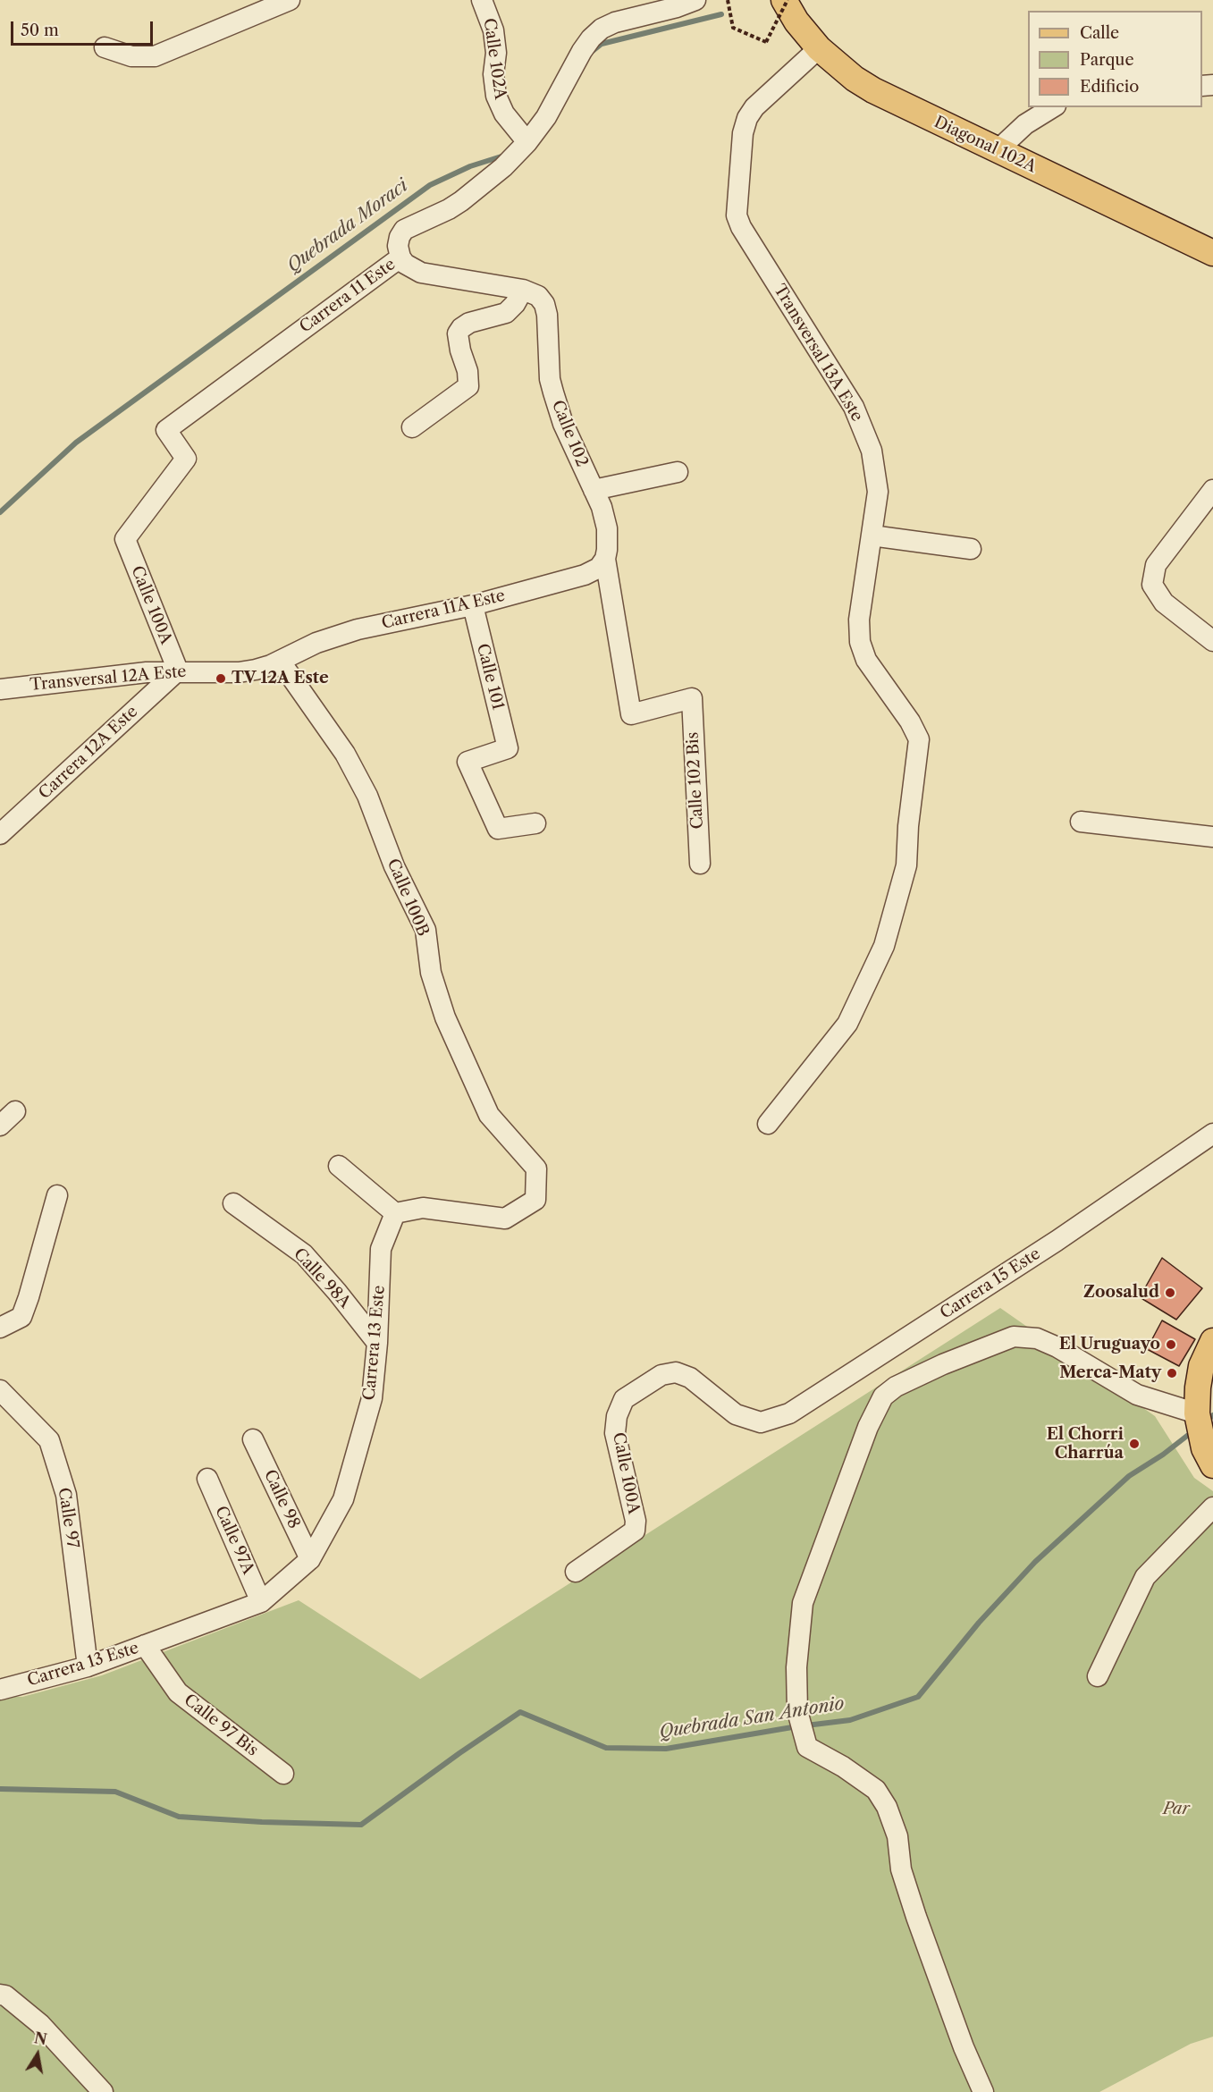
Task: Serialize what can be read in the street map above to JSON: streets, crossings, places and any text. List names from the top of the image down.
{
  "streets": {
    "main road": ["Diagonal 102A"],
    "street": [
      "Calle 102A",
      "Carrera 11 Este",
      "Transversal 13A Este",
      "Calle 102",
      "Calle 100A",
      "Carrera 11A Este",
      "Calle 101",
      "Transversal 12A Este",
      "Carrera 12A Este",
      "Calle 102 Bis",
      "Calle 100B",
      "Calle 98A",
      "Carrera 15 Este",
      "Carrera 13 Este",
      "Calle 98",
      "Calle 97",
      "Calle 97A",
      "Calle 97 Bis"
    ]
  },
  "crossings": [
    ["Calle 102A", "Carrera 11 Este"],
    ["Diagonal 102A", "Transversal 13A Este"],
    ["Carrera 11 Este", "Calle 102"],
    ["Carrera 11 Este", "Calle 100A"],
    ["Calle 102", "Carrera 11A Este"],
    ["Calle 102", "Calle 102 Bis"],
    ["Calle 100A", "Transversal 12A Este"],
    ["Calle 100A", "Carrera 12A Este"],
    ["Calle 100A", "Carrera 15 Este"],
    ["Carrera 11A Este", "Calle 101"],
    ["Carrera 11A Este", "Transversal 12A Este"],
    ["Carrera 11A Este", "Calle 100B"],
    ["Transversal 12A Este", "Carrera 12A Este"],
    ["Transversal 12A Este", "Calle 100B"],
    ["Calle 100B", "Carrera 13 Este"],
    ["Calle 98A", "Carrera 13 Este"],
    ["Carrera 13 Este", "Calle 98"],
    ["Carrera 13 Este", "Calle 97"],
    ["Carrera 13 Este", "Calle 97A"],
    ["Carrera 13 Este", "Calle 97 Bis"]
  ],
  "water": ["Quebrada Moraci", "Quebrada San Antonio"],
  "parks": ["Par"],
  "places": [
    "TV 12A Este",
    "Zoosalud",
    "El Uruguayo",
    "Merca-Maty",
    "El Chorri Charrúa"
  ],
  "legend": ["Calle", "Parque", "Edificio"],
  "scale_bar": "50 m",
  "north": "top"
}
